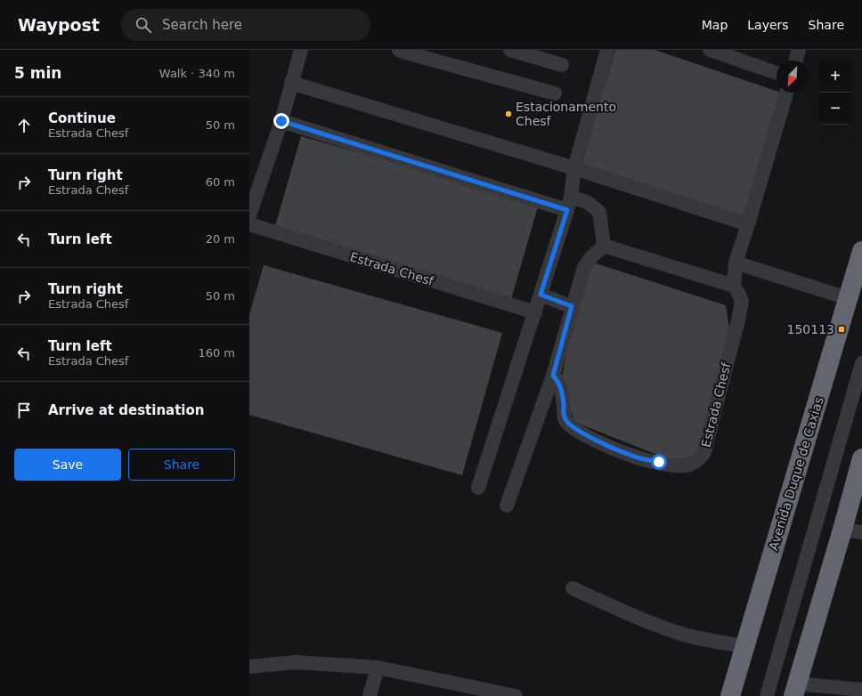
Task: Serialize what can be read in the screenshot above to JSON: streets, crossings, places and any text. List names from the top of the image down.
{
  "streets": {
    "highway": ["Avenida Duque de Caxias"],
    "street": ["Estrada Chesf"]
  },
  "places": {
    "other": ["Estacionamento Chesf"],
    "transit": ["150113"]
  },
  "north": "bottom left",
  "page": {
    "header": "Waypost",
    "search": "Search here",
    "nav": ["Map", "Layers", "Share"],
    "heading": ["5 min", "Walk · 340 m"],
    "map_buttons": ["+", "−"],
    "list": [
      ["Continue", "Estrada Chesf", "50 m"],
      ["Turn right", "Estrada Chesf", "60 m"],
      ["Turn left", "20 m"],
      ["Turn right", "Estrada Chesf", "50 m"],
      ["Turn left", "Estrada Chesf", "160 m"],
      "Arrive at destination"
    ],
    "buttons": ["Save", "Share"]
  }
}
